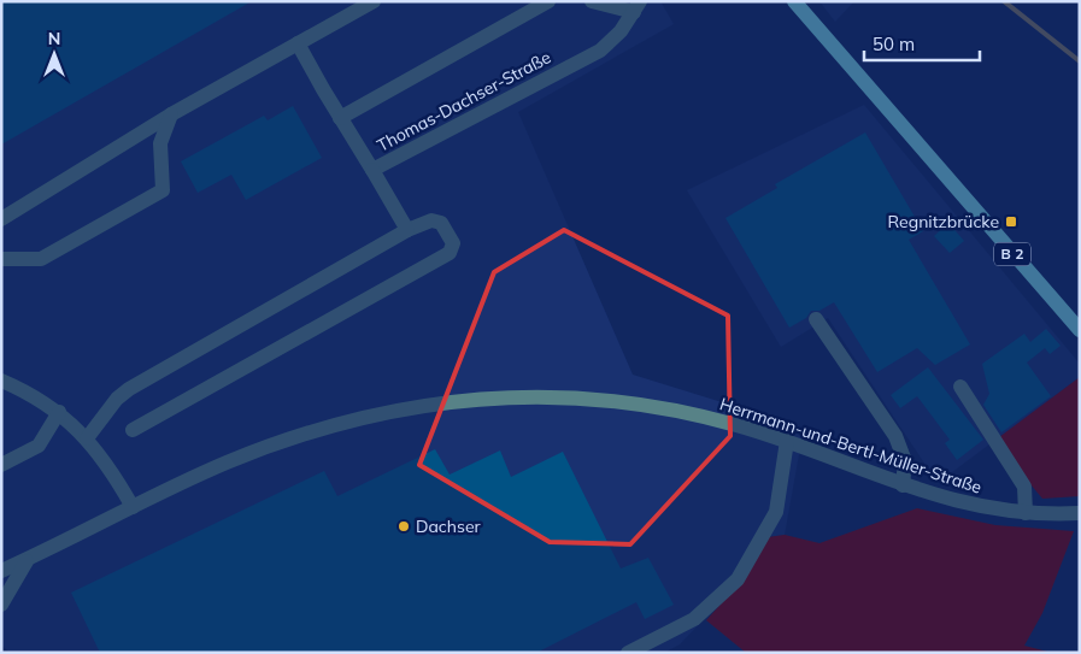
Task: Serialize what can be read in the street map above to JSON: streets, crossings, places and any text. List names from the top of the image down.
{
  "streets": {
    "main road": ["B 2"],
    "street": ["Thomas-Dachser-Straße", "Herrmann-und-Bertl-Müller-Straße"]
  },
  "places": {
    "transit": ["Regnitzbrücke"],
    "other": ["Dachser"]
  },
  "scale_bar": "50 m",
  "north": "top"
}
